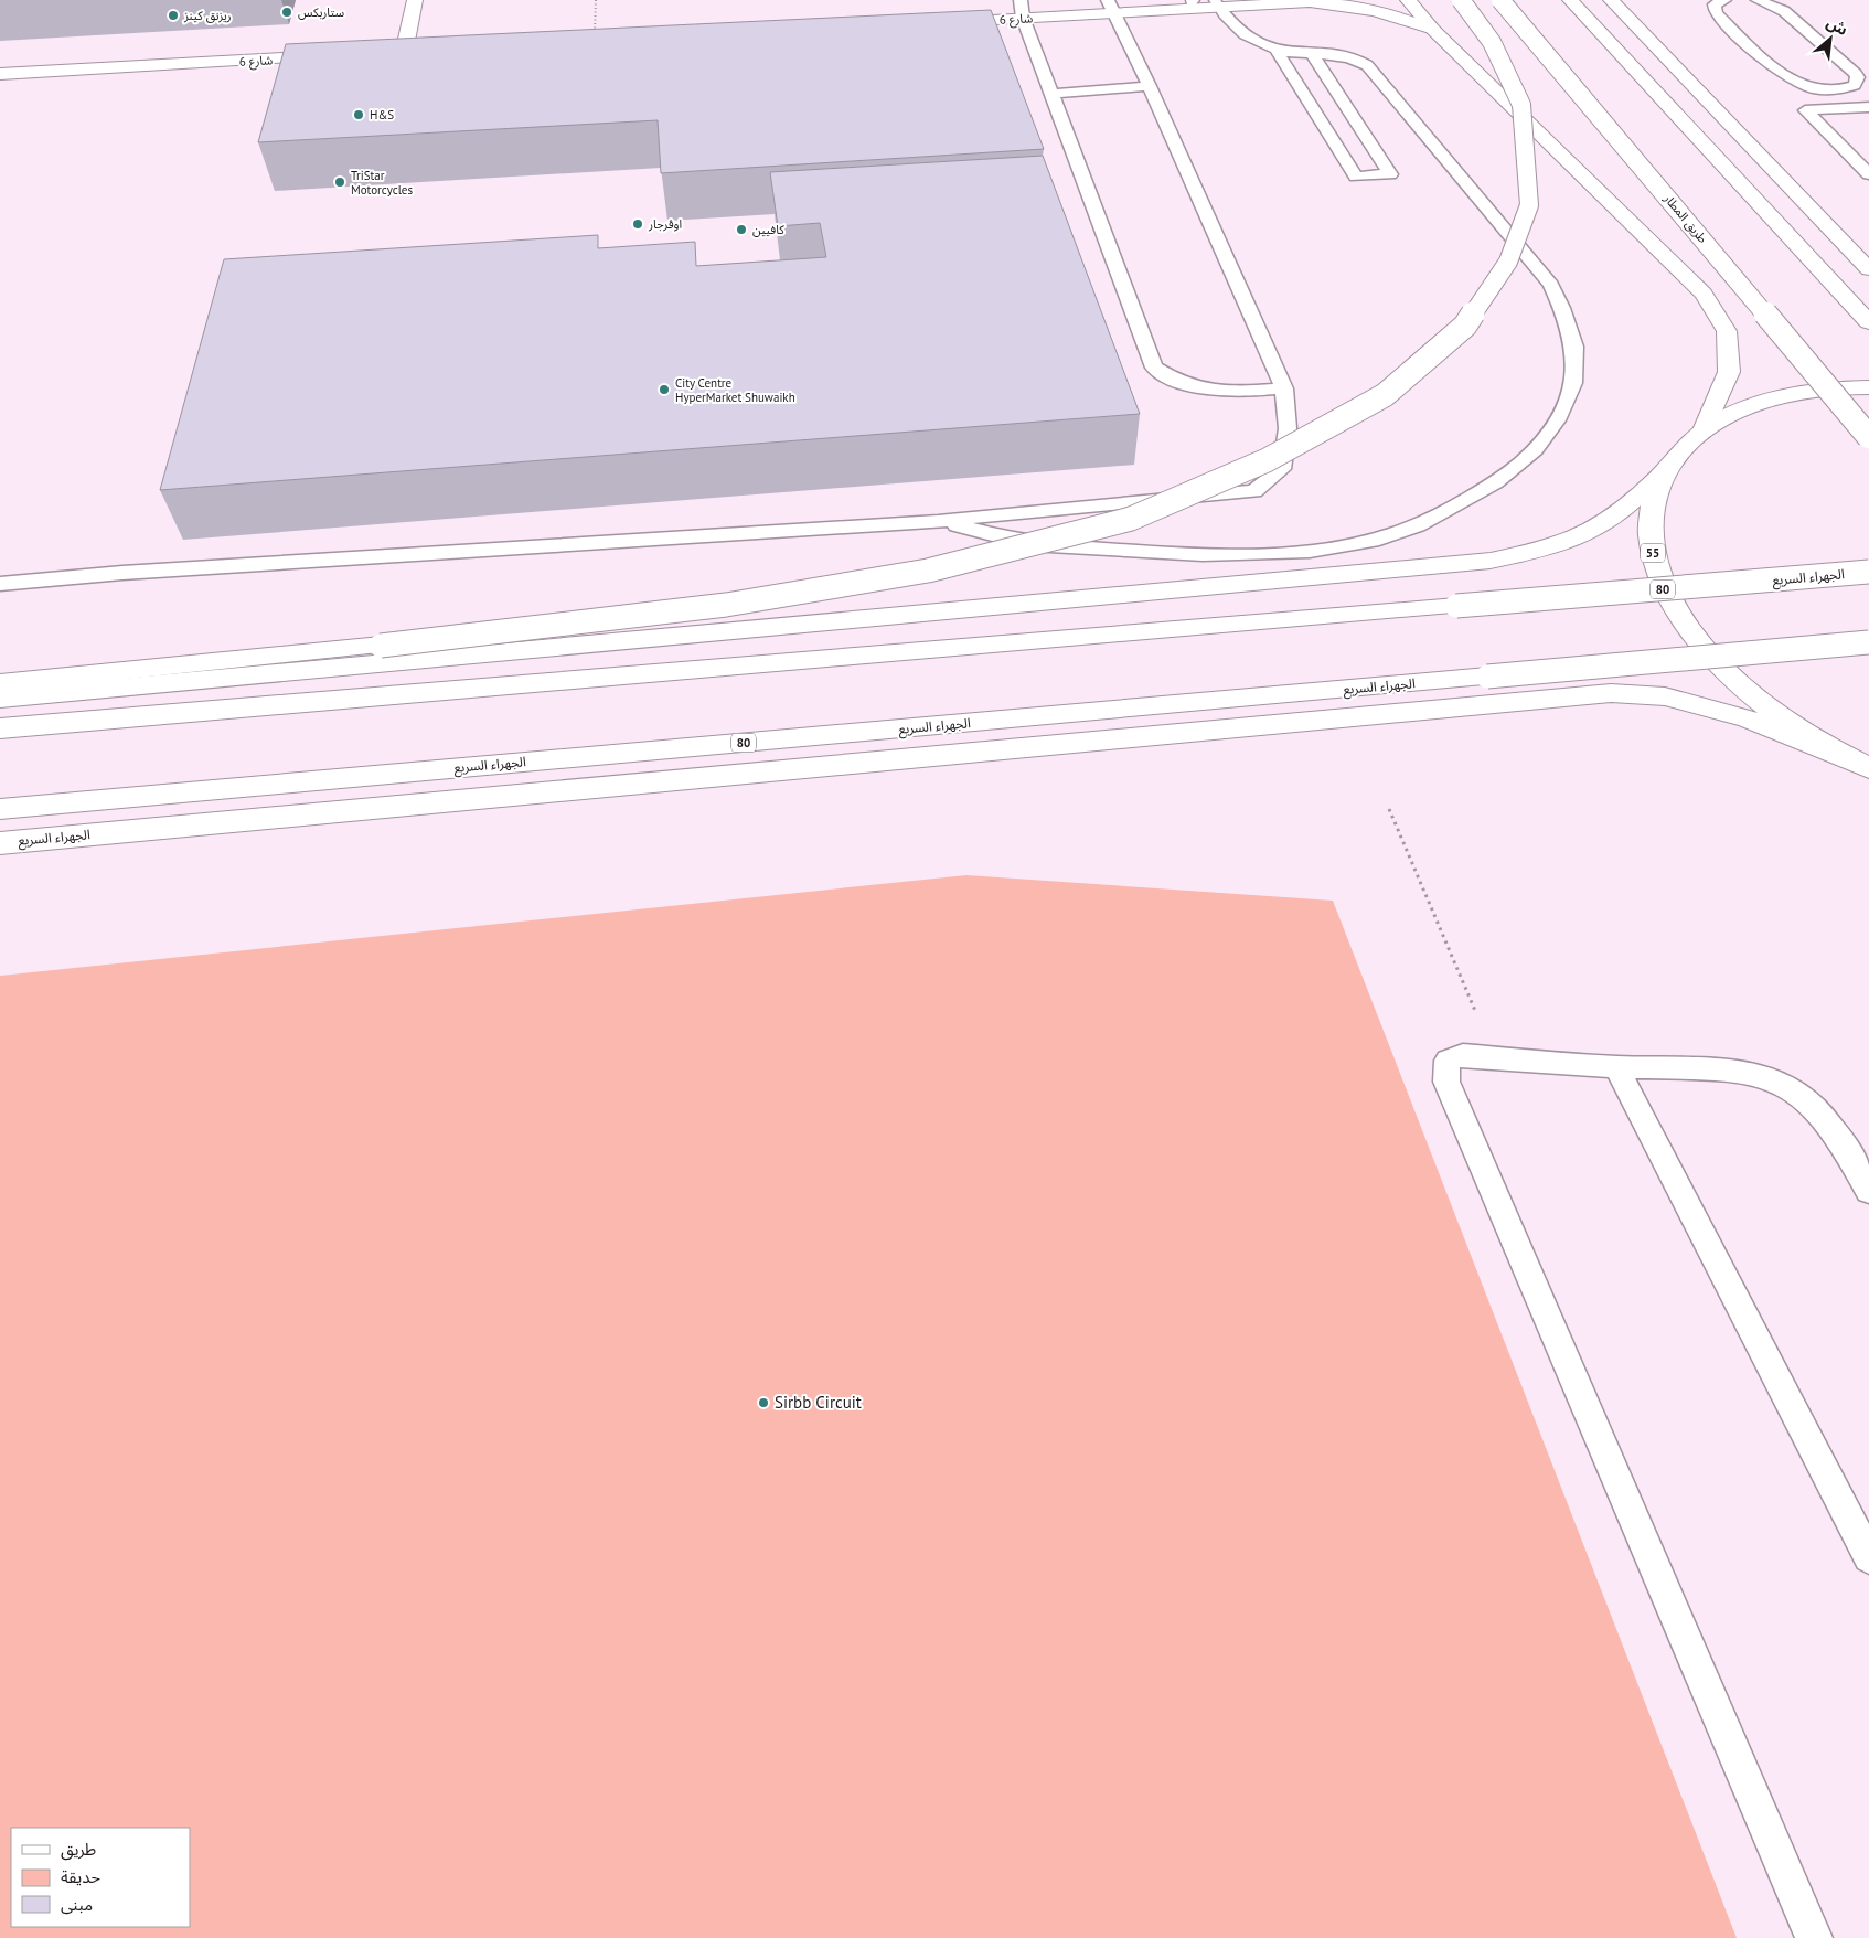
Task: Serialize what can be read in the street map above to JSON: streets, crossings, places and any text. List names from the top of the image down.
{
  "streets": {
    "main road": [
      "شارع 6",
      "طريق المطار",
      "55",
      "الجهراء السريع",
      "80"
    ]
  },
  "crossings": [
    ["شارع 6", "55"],
    ["55", "الجهراء السريع"]
  ],
  "places": [
    "ستاربكس",
    "ريزنق كينز",
    "H&S",
    "TriStar Motorcycles",
    "اوڤرجار",
    "كافيين",
    "City Centre HyperMarket Shuwaikh",
    "Sirbb Circuit"
  ],
  "legend": ["طريق", "حديقة", "مبنى"],
  "north": "top right"
}
